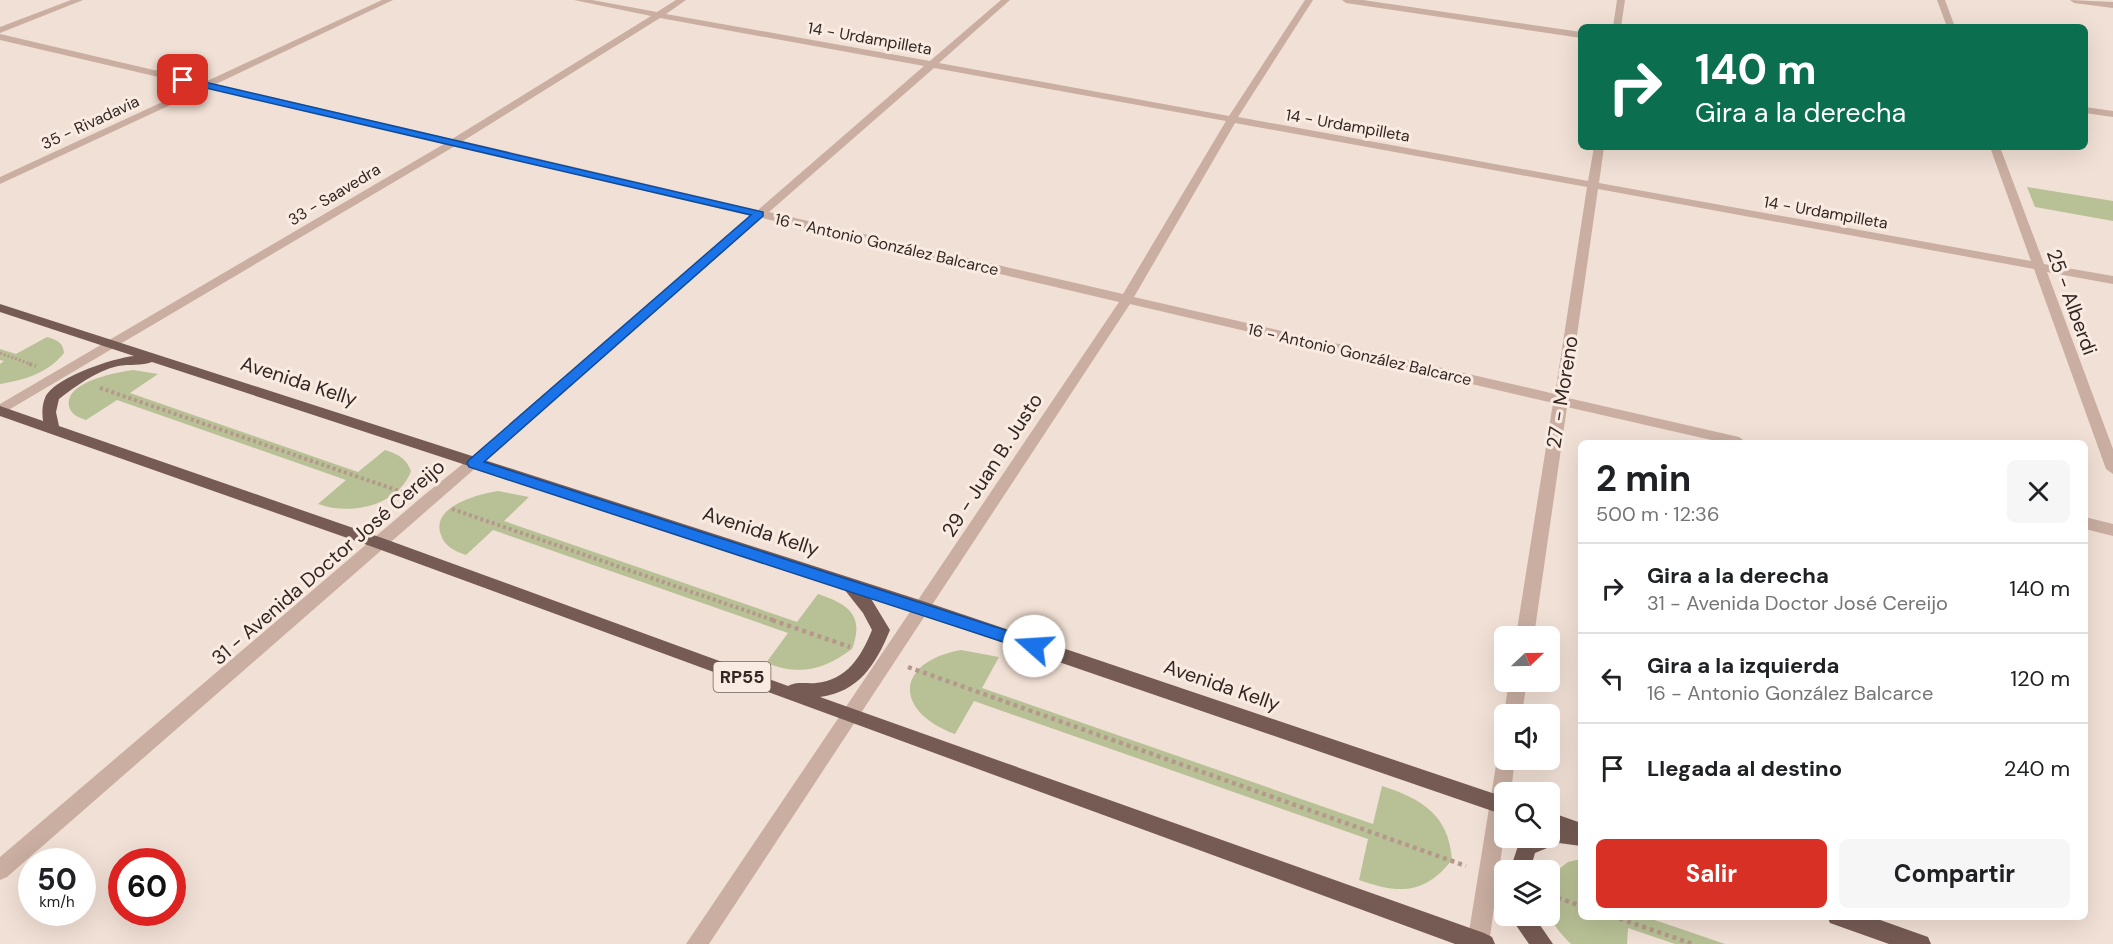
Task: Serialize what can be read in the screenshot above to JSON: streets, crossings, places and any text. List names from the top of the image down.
{
  "streets": {
    "main road": ["Avenida Kelly", "RP55"],
    "street": [
      "14 - Urdampilleta",
      "35 - Rivadavia",
      "33 - Saavedra",
      "16 - Antonio González Balcarce",
      "25 - Alberdi",
      "27 - Moreno",
      "29 - Juan B. Justo",
      "31 - Avenida Doctor José Cereijo"
    ]
  },
  "crossings": [
    ["14 - Urdampilleta", "33 - Saavedra"],
    ["14 - Urdampilleta", "25 - Alberdi"],
    ["14 - Urdampilleta", "27 - Moreno"],
    ["14 - Urdampilleta", "29 - Juan B. Justo"],
    ["14 - Urdampilleta", "31 - Avenida Doctor José Cereijo"],
    ["35 - Rivadavia", "16 - Antonio González Balcarce"],
    ["33 - Saavedra", "16 - Antonio González Balcarce"],
    ["33 - Saavedra", "Avenida Kelly"],
    ["33 - Saavedra", "RP55"],
    ["16 - Antonio González Balcarce", "27 - Moreno"],
    ["16 - Antonio González Balcarce", "29 - Juan B. Justo"],
    ["16 - Antonio González Balcarce", "31 - Avenida Doctor José Cereijo"],
    ["Avenida Kelly", "29 - Juan B. Justo"],
    ["Avenida Kelly", "31 - Avenida Doctor José Cereijo"],
    ["29 - Juan B. Justo", "RP55"],
    ["31 - Avenida Doctor José Cereijo", "RP55"]
  ],
  "north": "right",
  "page": {
    "turn": ["140 m", "Gira a la derecha"],
    "heading": ["2 min", "500 m · 12:36"],
    "list": [
      {
        "name": "Gira a la derecha",
        "note": "31 - Avenida Doctor José Cereijo",
        "value": "140 m"
      },
      {
        "name": "Gira a la izquierda",
        "note": "16 - Antonio González Balcarce",
        "value": "120 m"
      },
      {
        "name": "Llegada al destino",
        "value": "240 m"
      }
    ],
    "buttons": ["Salir", "Compartir"],
    "speed": "50 km/h",
    "limit": "60"
  }
}
